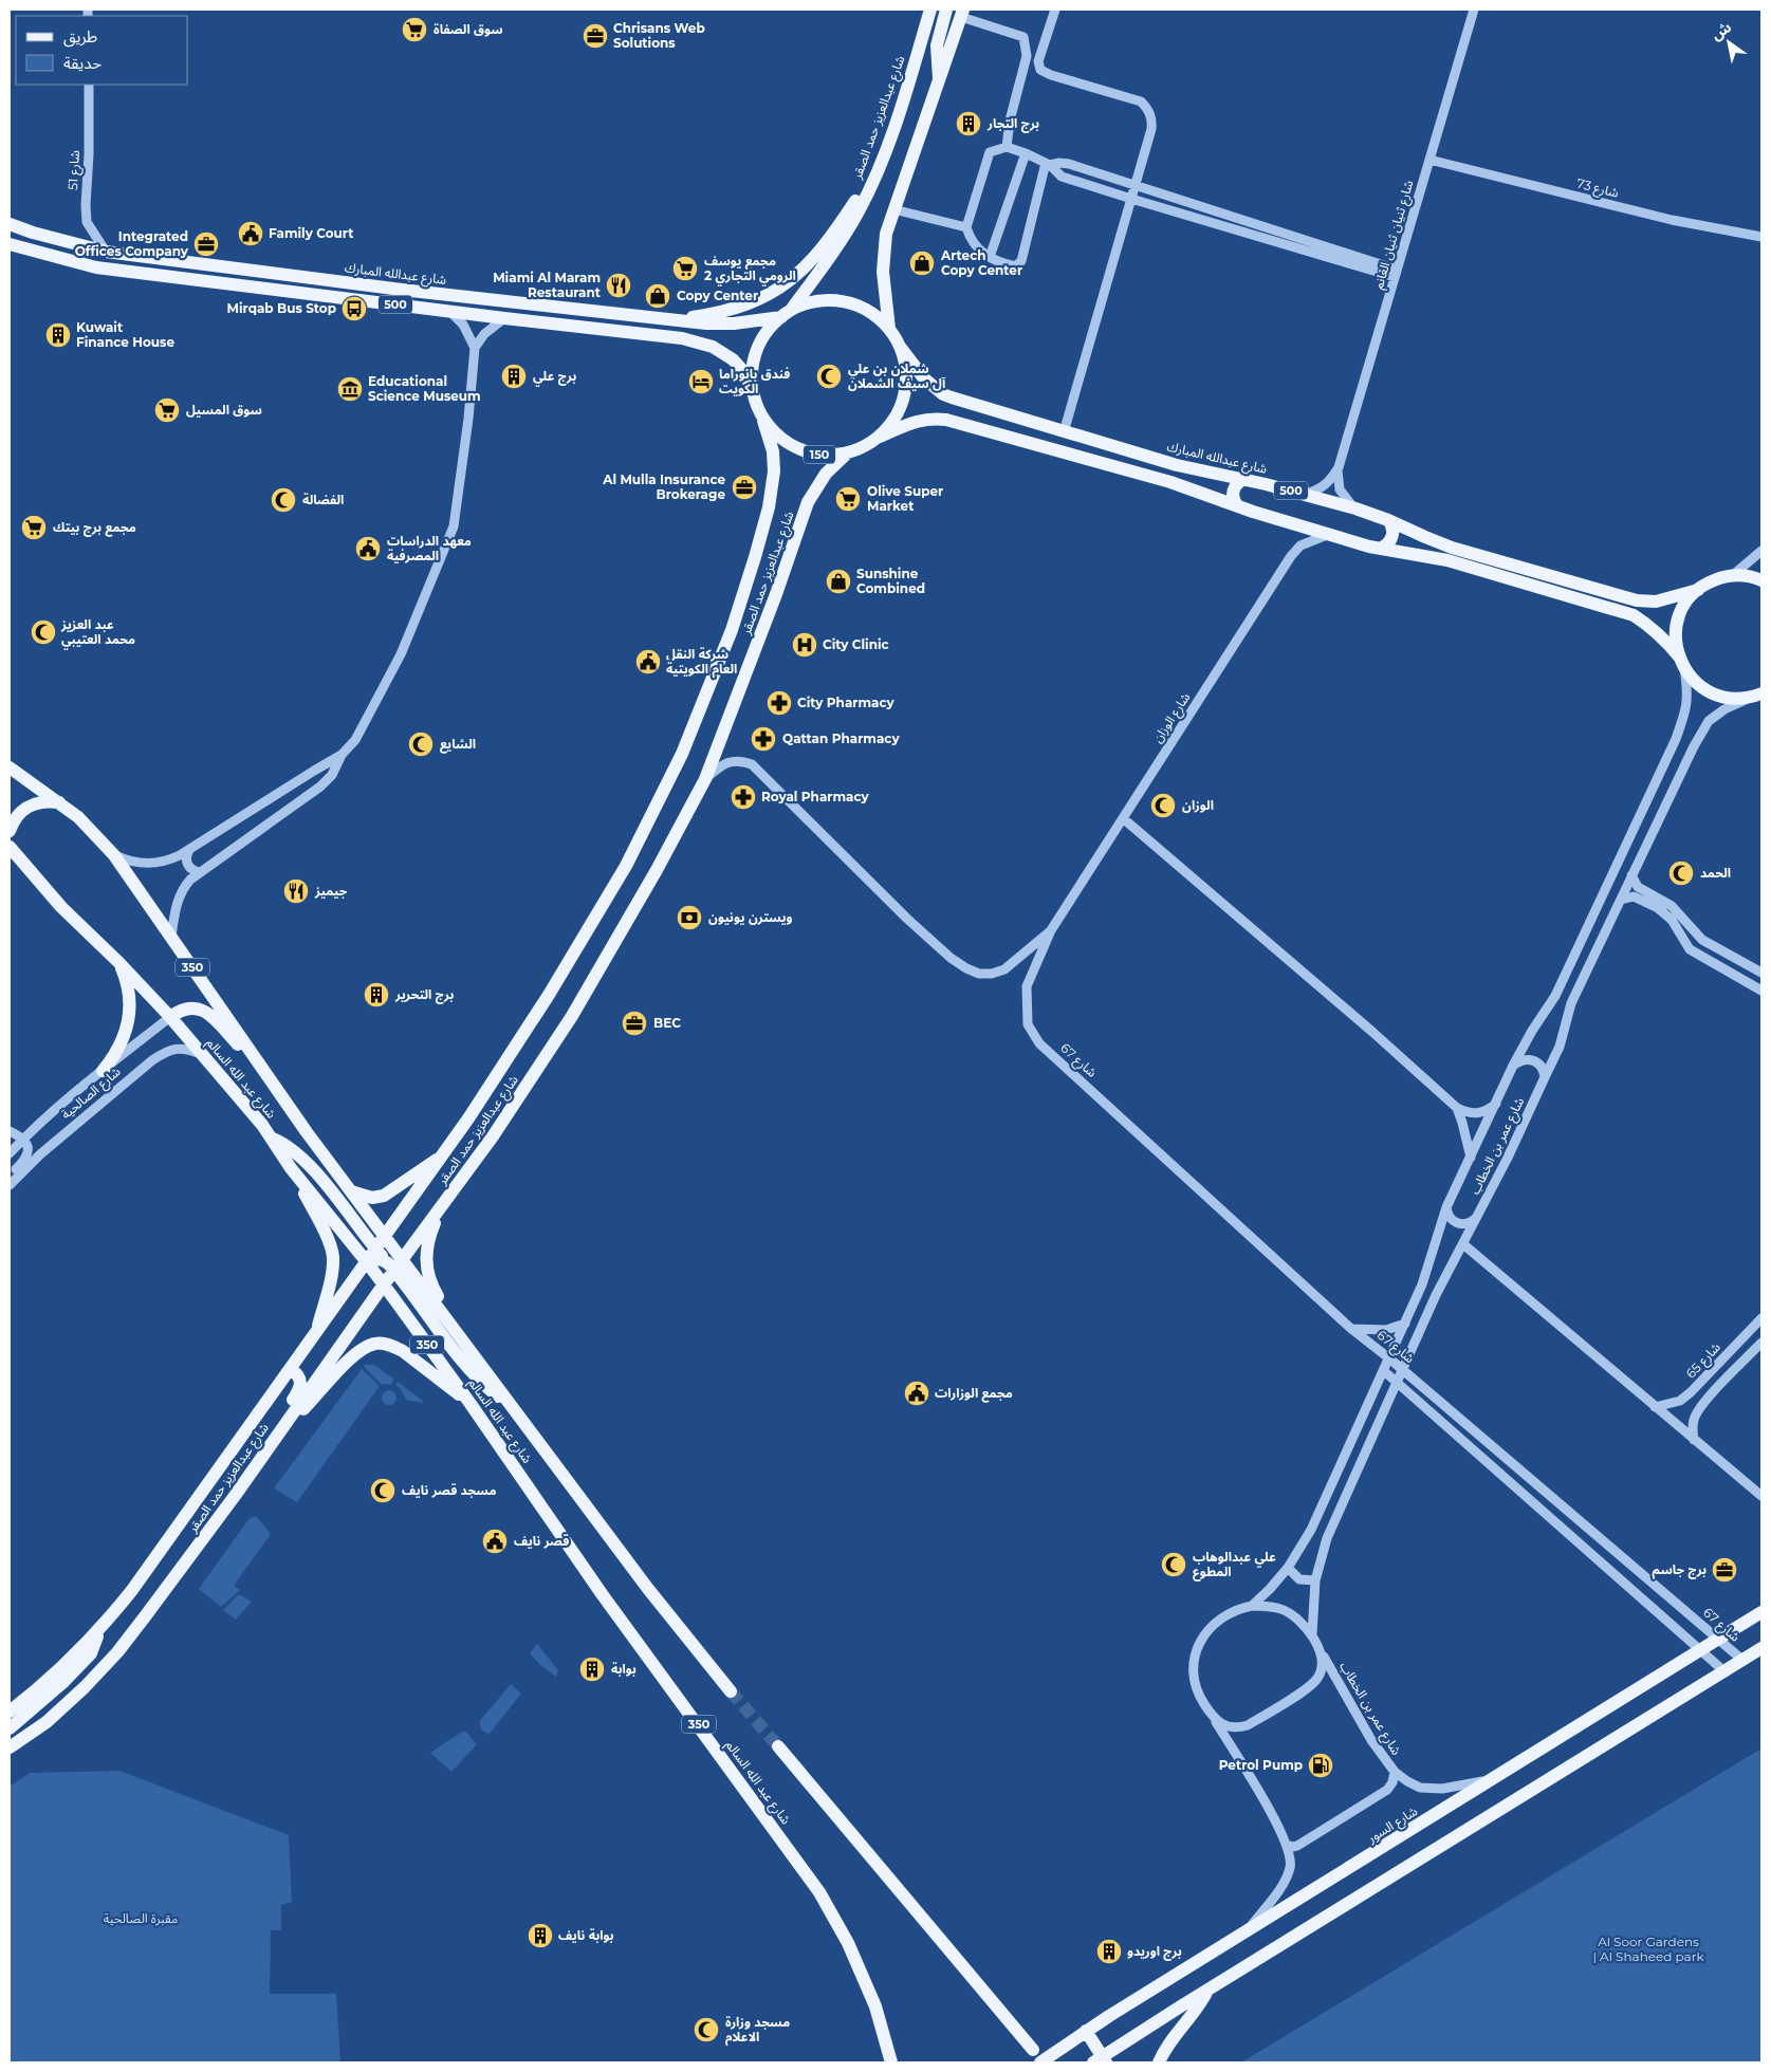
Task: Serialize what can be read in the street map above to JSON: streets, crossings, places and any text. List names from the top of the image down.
{
  "streets": {
    "main road": [
      "شارع عبدالعزيز حمد الصقر",
      "شارع عبدالله المبارك",
      "500",
      "150",
      "350",
      "شارع عبد الله السالم",
      "شارع السور"
    ],
    "street": [
      "شارع 51",
      "شارع 73",
      "شارع ثنيان ثنيان الغانم",
      "شارع الوزان",
      "شارع 67",
      "شارع الصالحية",
      "شارع عمر بن الخطاب",
      "شارع 65"
    ]
  },
  "crossings": [
    ["شارع عبدالعزيز حمد الصقر", "شارع عبدالله المبارك"],
    ["شارع عبدالعزيز حمد الصقر", "500"],
    ["شارع عبدالعزيز حمد الصقر", "150"],
    ["شارع عبدالعزيز حمد الصقر", "شارع الوزان"],
    ["شارع عبدالعزيز حمد الصقر", "شارع عبد الله السالم"],
    ["شارع 51", "شارع عبدالله المبارك"],
    ["شارع 73", "شارع ثنيان ثنيان الغانم"],
    ["شارع عبدالله المبارك", "500"],
    ["شارع عبدالله المبارك", "150"],
    ["500", "150"],
    ["500", "شارع الوزان"],
    ["500", "شارع عمر بن الخطاب"],
    ["شارع الوزان", "شارع 67"],
    ["شارع 67", "شارع عمر بن الخطاب"],
    ["شارع 67", "شارع السور"],
    ["شارع عبد الله السالم", "شارع الصالحية"],
    ["شارع عمر بن الخطاب", "شارع السور"]
  ],
  "parks": ["مقبرة الصالحية", "Al Soor Gardens | Al Shaheed park"],
  "places": {
    "supermarket": [
      "سوق الصفاة",
      "مجمع يوسف الرومي التجاري 2",
      "سوق المسيل",
      "Olive Super Market",
      "مجمع برج بيتك"
    ],
    "office": [
      "Chrisans Web Solutions",
      "Integrated Offices Company",
      "Al Mulla Insurance Brokerage",
      "BEC",
      "برج جاسم"
    ],
    "building": [
      "برج التجار",
      "Kuwait Finance House",
      "برج علي",
      "برج التحرير",
      "بوابة",
      "بوابة نايف",
      "برج اوريدو"
    ],
    "public building": [
      "Family Court",
      "معهد الدراسات المصرفية",
      "شركة النقل العام الكويتية",
      "مجمع الوزارات",
      "قصر نايف"
    ],
    "shop": ["Artech Copy Center", "Copy Center", "Sunshine Combined"],
    "restaurant": ["Miami Al Maram Restaurant", "جيميز"],
    "bus stop": ["Mirqab Bus Stop"],
    "mosque": [
      "شملان بن علي آل سيف الشملان",
      "الفضالة",
      "عبد العزيز محمد العتيبي",
      "الشايع",
      "الوزان",
      "الحمد",
      "مسجد قصر نايف",
      "علي عبدالوهاب المطوع",
      "مسجد وزارة الاعلام"
    ],
    "hotel": ["فندق بانوراما الكويت"],
    "museum": ["Educational Science Museum"],
    "hospital": ["City Clinic"],
    "pharmacy": ["City Pharmacy", "Qattan Pharmacy", "Royal Pharmacy"],
    "bank": ["ويسترن يونيون"],
    "fuel station": ["Petrol Pump"]
  },
  "legend": ["طريق", "حديقة"],
  "north": "top left"
}
